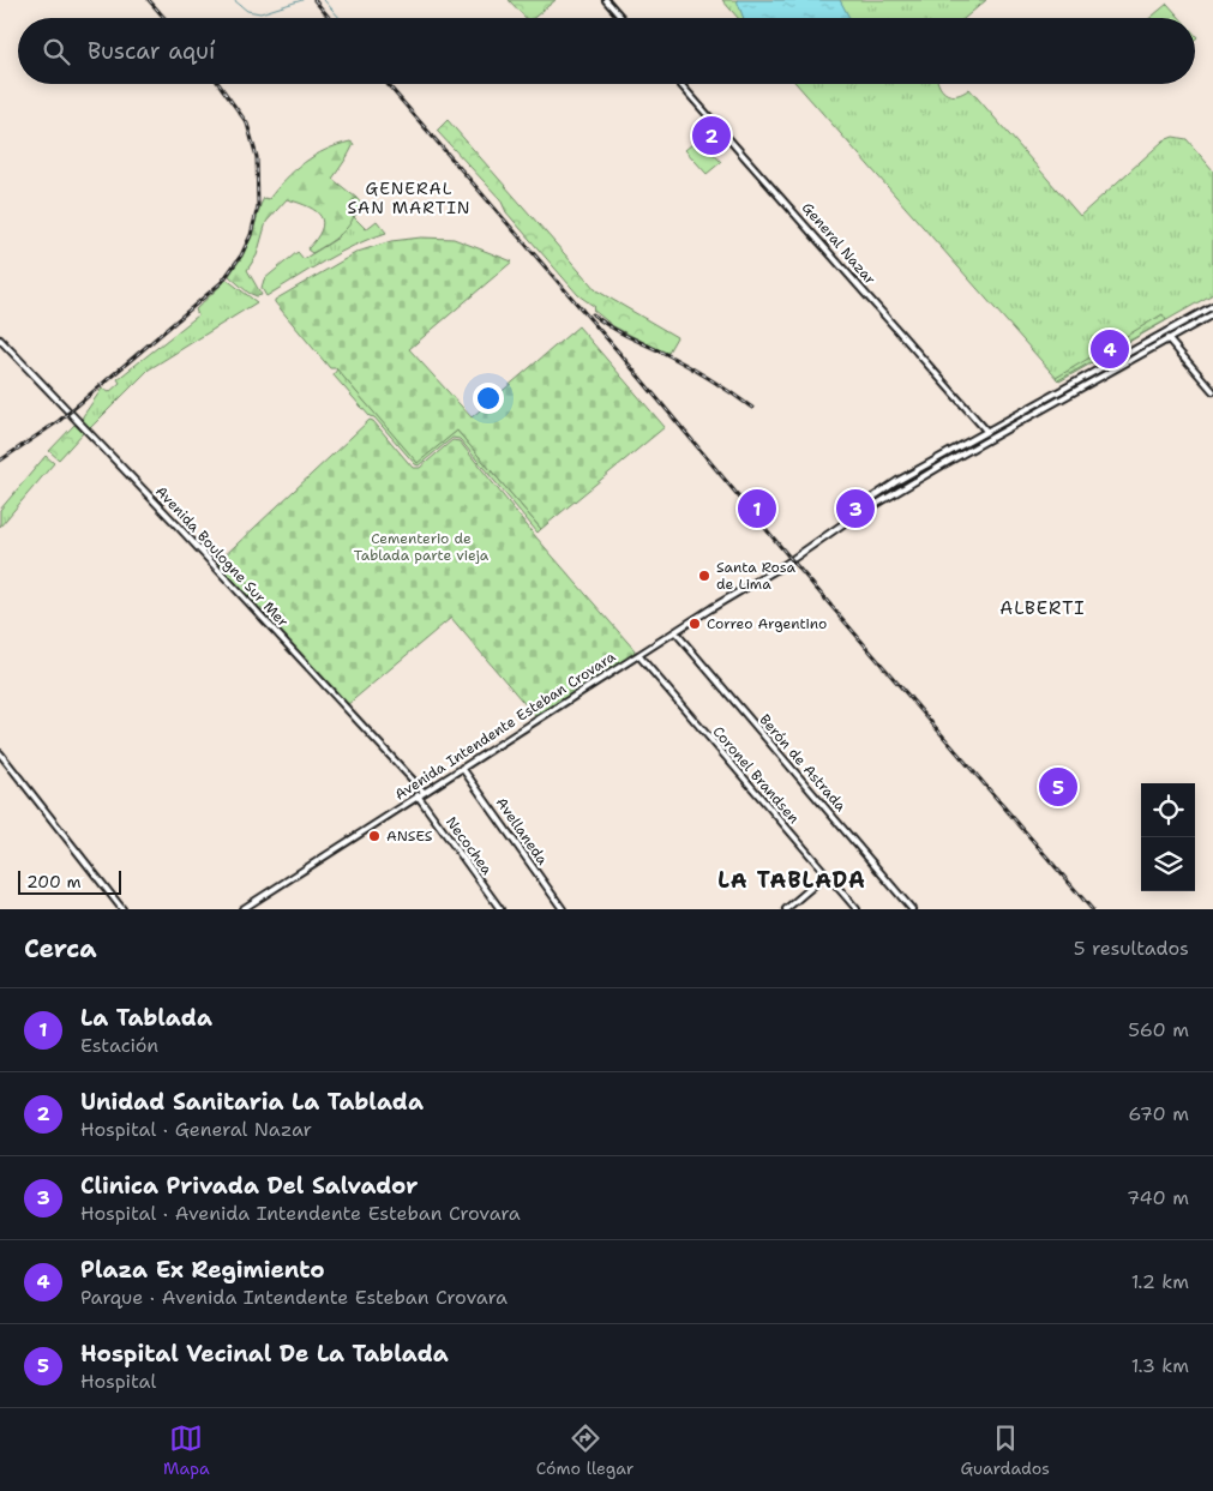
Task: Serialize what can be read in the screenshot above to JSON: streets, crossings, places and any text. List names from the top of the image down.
{
  "streets": {
    "main road": [
      "General Nazar",
      "Avenida Boulogne Sur Mer",
      "Avenida Intendente Esteban Crovara",
      "Berón de Astrada",
      "Coronel Brandsen",
      "Avellaneda",
      "Necochea"
    ]
  },
  "crossings": [
    ["Avenida Boulogne Sur Mer", "Avenida Intendente Esteban Crovara"],
    ["Avenida Boulogne Sur Mer", "Necochea"],
    ["Avenida Intendente Esteban Crovara", "Berón de Astrada"],
    ["Avenida Intendente Esteban Crovara", "Coronel Brandsen"],
    ["Avenida Intendente Esteban Crovara", "Avellaneda"],
    ["Avenida Intendente Esteban Crovara", "Necochea"]
  ],
  "districts": ["GENERAL SAN MARTIN", "ALBERTI", "LA TABLADA"],
  "parks": ["Cementerio de Tablada parte vieja"],
  "places": ["Santa Rosa de Lima", "Correo Argentino", "ANSES"],
  "scale_bar": "200 m",
  "page": {
    "search": "Buscar aquí",
    "pins": [
      "2",
      "4",
      "1",
      "3",
      "5"
    ],
    "scale": "200 m",
    "heading": ["Cerca", "5 resultados"],
    "list": [
      {
        "mark": "1",
        "name": "La Tablada",
        "note": "Estación",
        "value": "560 m"
      },
      {
        "mark": "2",
        "name": "Unidad Sanitaria La Tablada",
        "note": "Hospital · General Nazar",
        "value": "670 m"
      },
      {
        "mark": "3",
        "name": "Clinica Privada Del Salvador",
        "note": "Hospital · Avenida Intendente Esteban Crovara",
        "value": "740 m"
      },
      {
        "mark": "4",
        "name": "Plaza Ex Regimiento",
        "note": "Parque · Avenida Intendente Esteban Crovara",
        "value": "1.2 km"
      },
      {
        "mark": "5",
        "name": "Hospital Vecinal De La Tablada",
        "note": "Hospital",
        "value": "1.3 km"
      }
    ],
    "nav": ["Mapa", "Cómo llegar", "Guardados"]
  }
}
